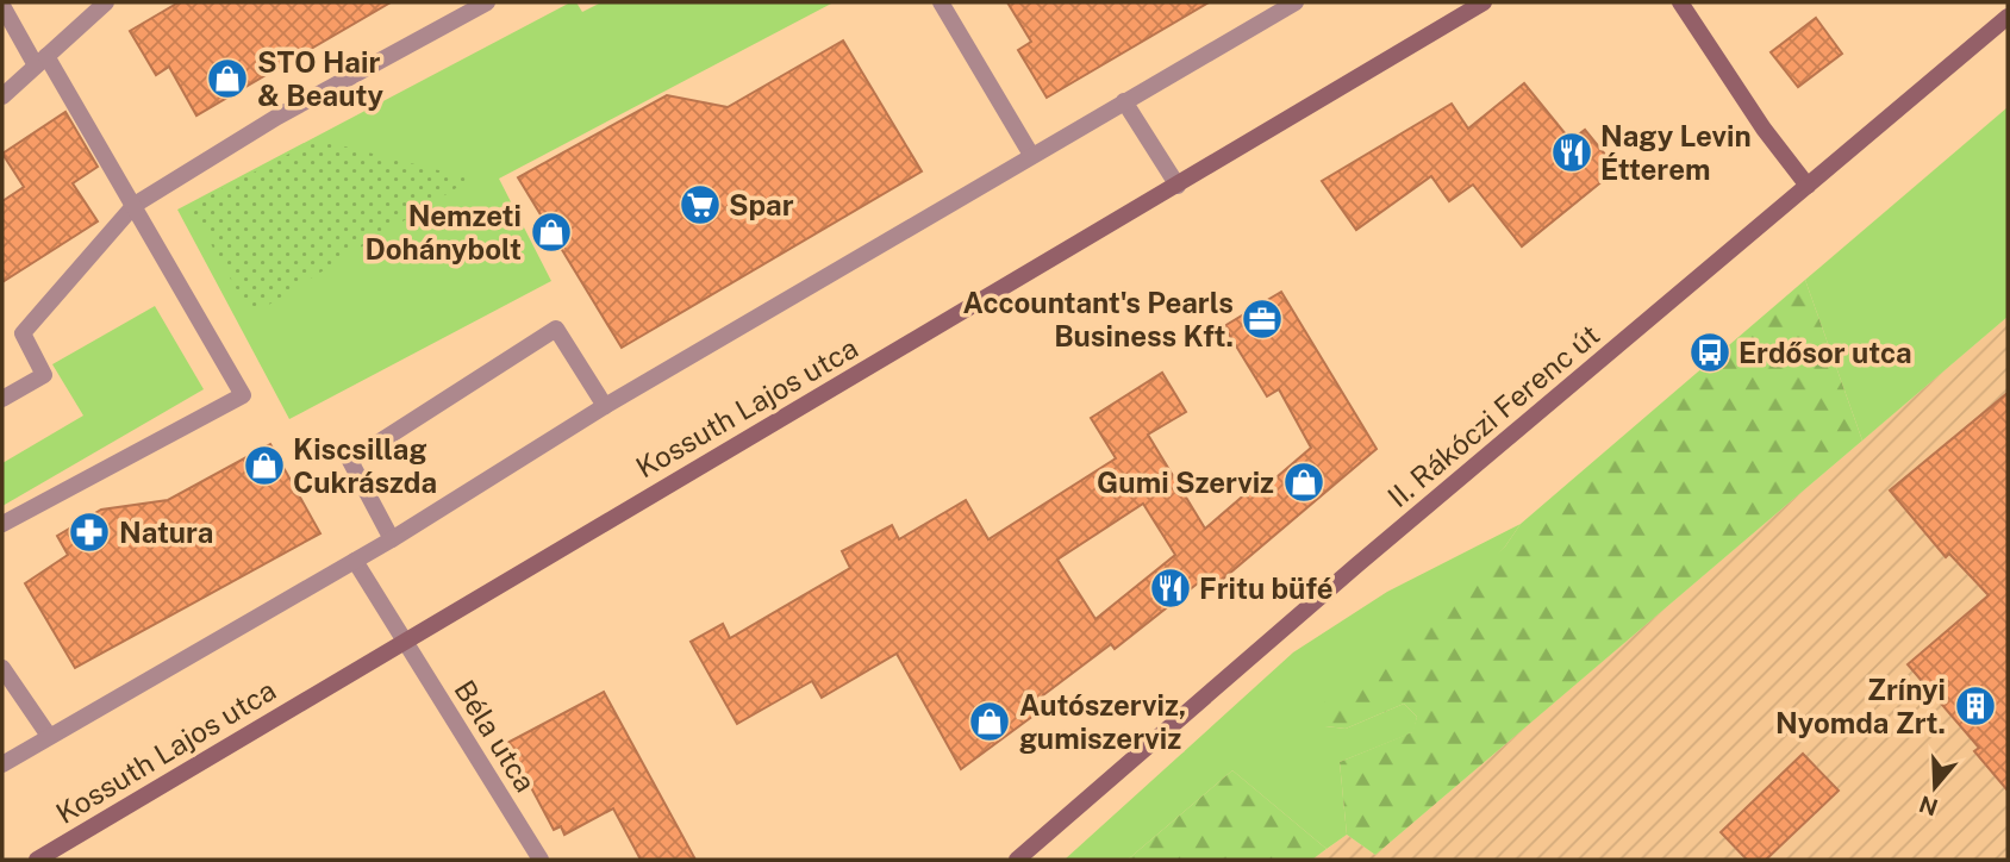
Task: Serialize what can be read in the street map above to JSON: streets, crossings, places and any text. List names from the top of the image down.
{
  "streets": {
    "street": ["Kossuth Lajos utca", "II. Rákóczi Ferenc út", "Béla utca"]
  },
  "crossings": [
    ["Kossuth Lajos utca", "Béla utca"]
  ],
  "places": {
    "shop": [
      "STO Hair & Beauty",
      "Nemzeti Dohánybolt",
      "Kiscsillag Cukrászda",
      "Gumi Szerviz",
      "Autószerviz, gumiszerviz"
    ],
    "restaurant": ["Nagy Levin Étterem", "Fritu büfé"],
    "supermarket": ["Spar"],
    "office": ["Accountant's Pearls Business Kft."],
    "bus stop": ["Erdősor utca"],
    "pharmacy": ["Natura"],
    "building": ["Zrínyi Nyomda Zrt."]
  },
  "north": "bottom"
}
